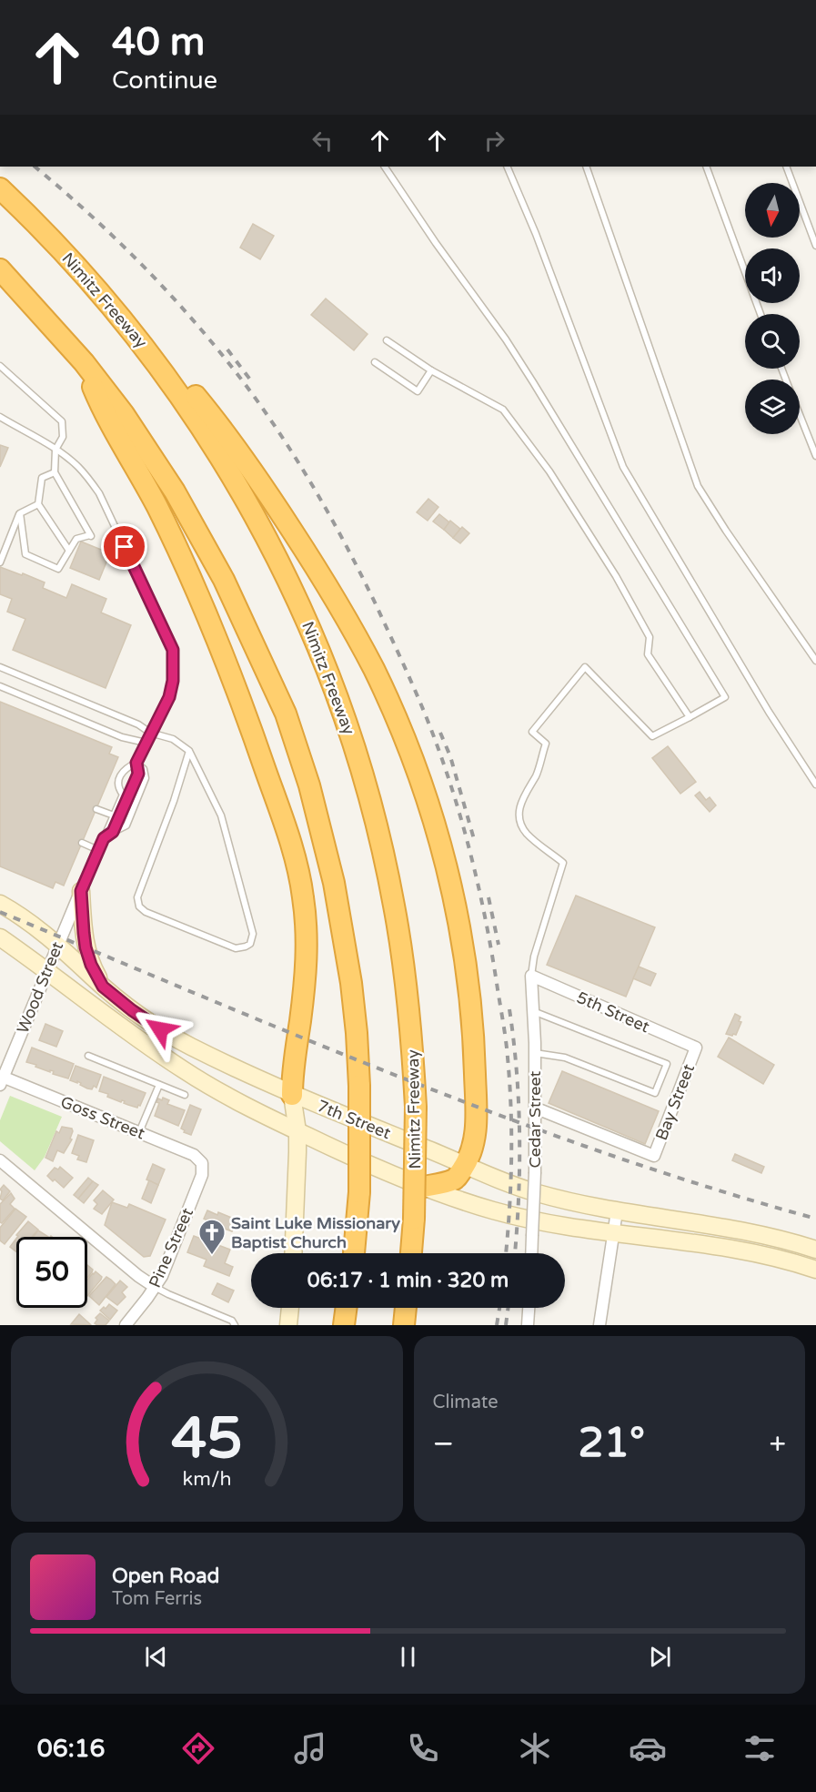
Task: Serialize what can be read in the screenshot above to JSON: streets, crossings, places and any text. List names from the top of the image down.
{
  "streets": {
    "highway": ["Nimitz Freeway"],
    "main road": ["7th Street"],
    "street": [
      "Wood Street",
      "5th Street",
      "Bay Street",
      "Goss Street",
      "Cedar Street",
      "Pine Street"
    ]
  },
  "crossings": [
    ["Wood Street", "Goss Street"],
    ["Wood Street", "7th Street"],
    ["5th Street", "Bay Street"],
    ["5th Street", "Cedar Street"],
    ["Bay Street", "Cedar Street"],
    ["Goss Street", "Pine Street"]
  ],
  "places": {
    "church": ["Saint Luke Missionary Baptist Church"]
  },
  "north": "bottom",
  "page": {
    "turn": ["40 m", "Continue"],
    "limit": "50",
    "trip": "06:17 · 1 min · 320 m",
    "tile": "Climate",
    "heat": ["−", "21°", "+"],
    "song": ["Open Road", "Tom Ferris"],
    "tabs": "06:16",
    "gauge": ["45", "km/h"]
  }
}
